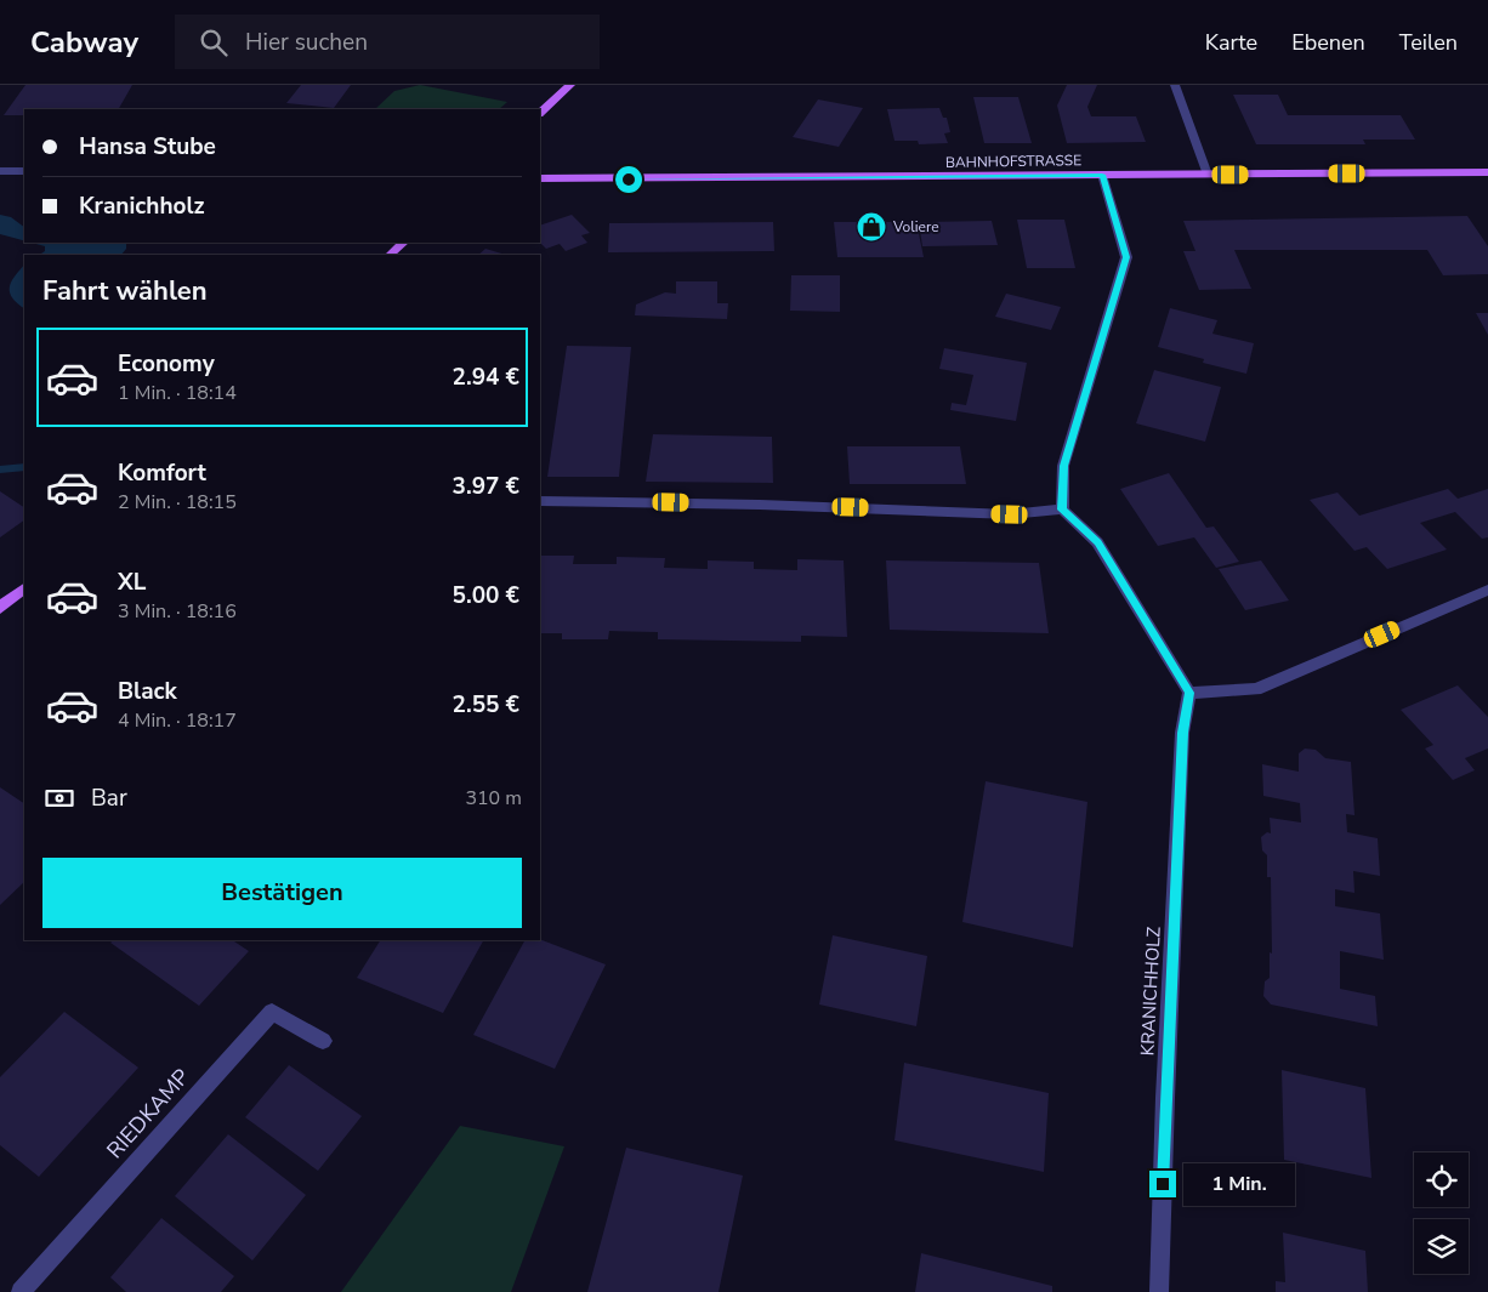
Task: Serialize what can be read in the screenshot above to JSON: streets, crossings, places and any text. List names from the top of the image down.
{
  "streets": {
    "main road": ["BAHNHOFSTRASSE"],
    "street": ["KRANICHHOLZ", "RIEDKAMP"]
  },
  "places": {
    "shop": ["Voliere"]
  },
  "page": {
    "header": "Cabway",
    "search": "Hier suchen",
    "nav": ["Karte", "Ebenen", "Teilen"],
    "banner": ["Hansa Stube", "Kranichholz"],
    "heading": "Fahrt wählen",
    "list": [
      {
        "name": "Economy",
        "note": "1 Min. · 18:14",
        "value": "2.94 €"
      },
      {
        "name": "Komfort",
        "note": "2 Min. · 18:15",
        "value": "3.97 €"
      },
      {
        "name": "XL",
        "note": "3 Min. · 18:16",
        "value": "5.00 €"
      },
      {
        "name": "Black",
        "note": "4 Min. · 18:17",
        "value": "2.55 €"
      }
    ],
    "pay": ["Bar", "310 m"],
    "buttons": "Bestätigen",
    "bubble": "1 Min."
  }
}
